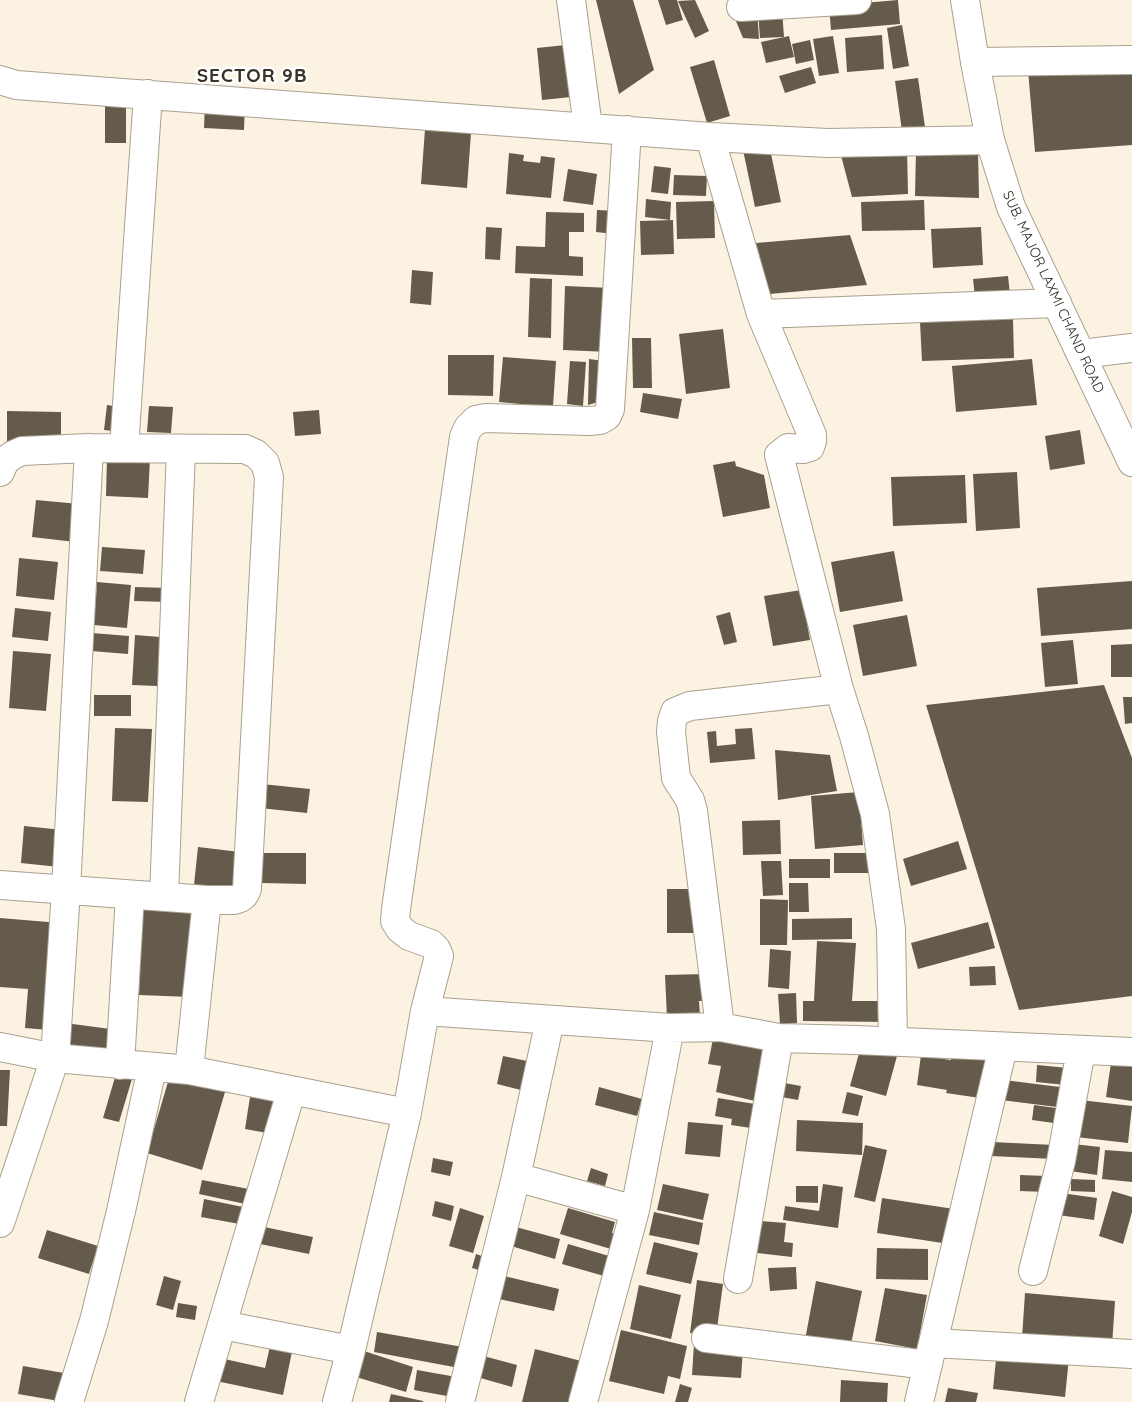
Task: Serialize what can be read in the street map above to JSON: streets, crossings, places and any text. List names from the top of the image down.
{
  "streets": {
    "street": ["SUB. MAJOR LAXMI CHAND ROAD"]
  },
  "districts": ["SECTOR 9B"]
}
